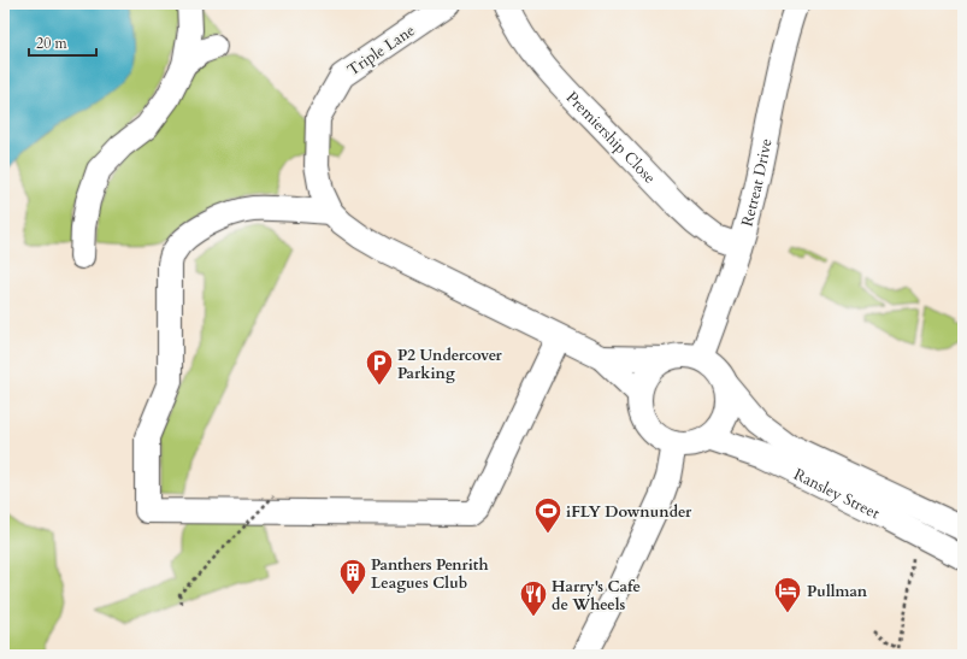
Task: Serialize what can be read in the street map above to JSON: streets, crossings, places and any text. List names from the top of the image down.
{
  "streets": {
    "street": [
      "Triple Lane",
      "Premiership Close",
      "Retreat Drive",
      "Ransley Street"
    ]
  },
  "crossings": [
    ["Premiership Close", "Retreat Drive"],
    ["Retreat Drive", "Ransley Street"]
  ],
  "places": {
    "parking": ["P2 Undercover Parking"],
    "sports": ["iFLY Downunder"],
    "building": ["Panthers Penrith Leagues Club"],
    "hotel": ["Pullman"],
    "restaurant": ["Harry's Cafe de Wheels"]
  },
  "scale_bar": "20 m"
}
